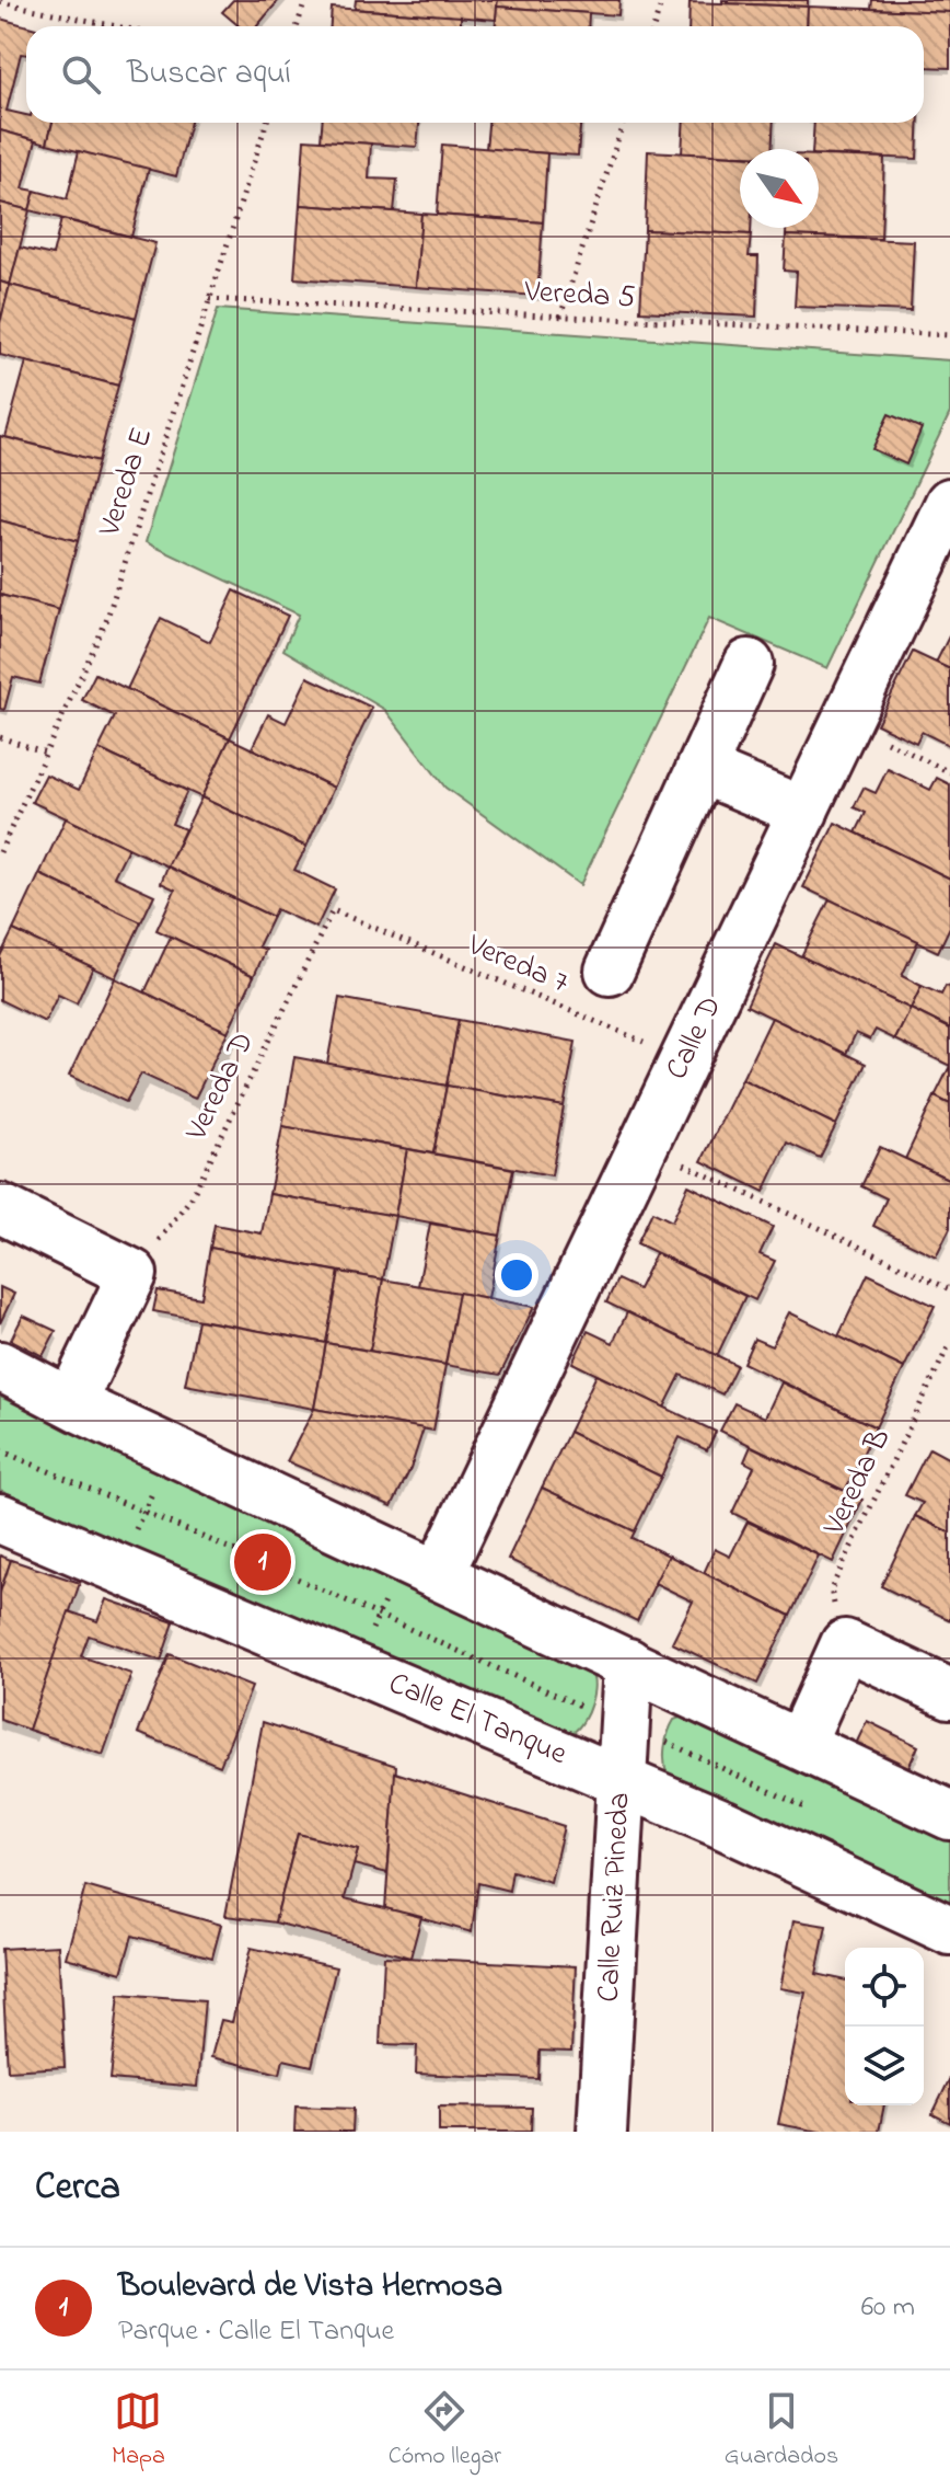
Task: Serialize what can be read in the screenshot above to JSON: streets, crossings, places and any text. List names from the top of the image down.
{
  "streets": {
    "street": ["Calle D", "Calle El Tanque", "Calle Ruiz Pineda"],
    "path": [
      "Vereda 5",
      "Vereda E",
      "Vereda 7",
      "Vereda D",
      "Vereda B"
    ]
  },
  "crossings": [
    ["Vereda 5", "Vereda E"],
    ["Vereda 7", "Calle D"],
    ["Vereda 7", "Vereda D"],
    ["Calle El Tanque", "Calle Ruiz Pineda"]
  ],
  "north": "bottom right",
  "page": {
    "search": "Buscar aquí",
    "pins": "1",
    "heading": "Cerca",
    "list": [
      {
        "mark": "1",
        "name": "Boulevard de Vista Hermosa",
        "note": "Parque · Calle El Tanque",
        "value": "60 m"
      }
    ],
    "nav": ["Mapa", "Cómo llegar", "Guardados"]
  }
}
